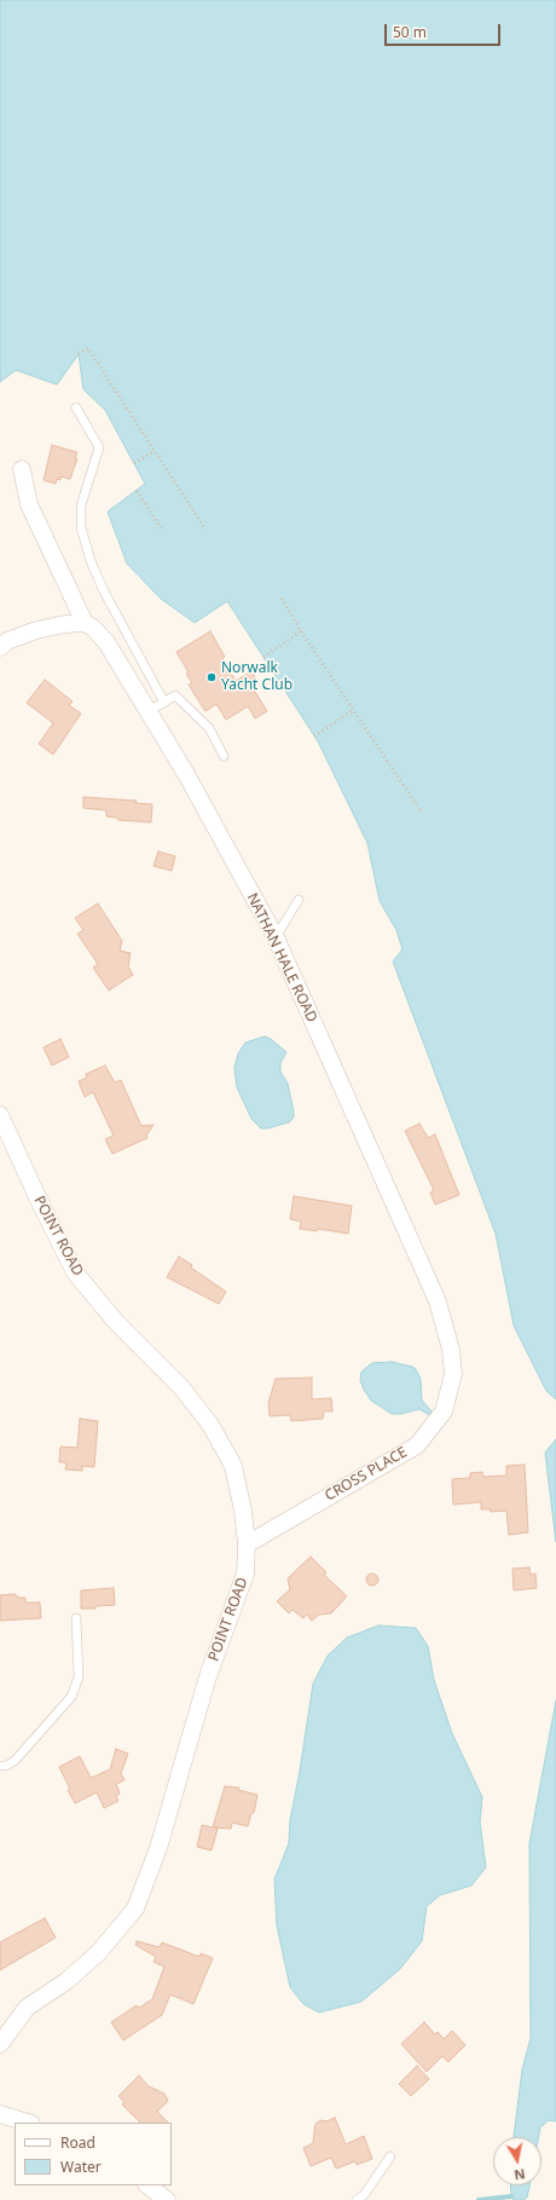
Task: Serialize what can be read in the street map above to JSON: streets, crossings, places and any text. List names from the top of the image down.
{
  "streets": {
    "street": ["NATHAN HALE ROAD", "POINT ROAD", "CROSS PLACE"]
  },
  "crossings": [
    ["NATHAN HALE ROAD", "CROSS PLACE"],
    ["POINT ROAD", "CROSS PLACE"]
  ],
  "places": ["Norwalk Yacht Club"],
  "legend": ["Road", "Water"],
  "scale_bar": "50 m",
  "north": "bottom"
}
